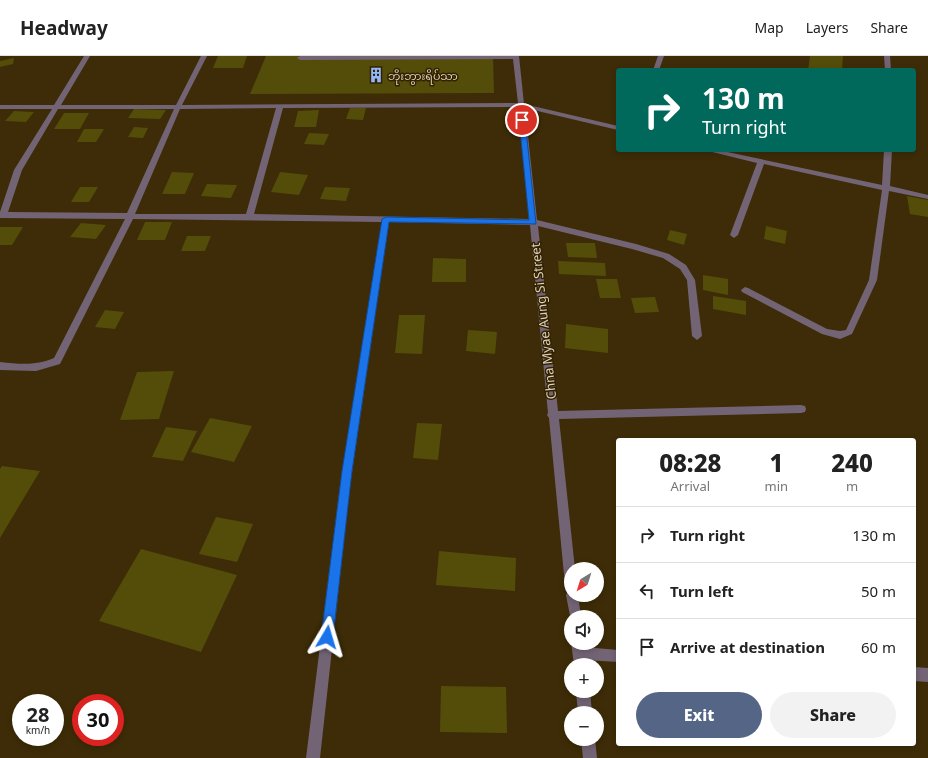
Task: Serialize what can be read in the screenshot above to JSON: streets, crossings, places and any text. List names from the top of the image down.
{
  "streets": {
    "street": ["Chna Myae Aung Si Street"]
  },
  "places": {
    "building": ["ဘိုးဘွားရိပ်သာ"]
  },
  "north": "bottom left",
  "page": {
    "header": "Headway",
    "nav": ["Map", "Layers", "Share"],
    "turn": ["130 m", "Turn right"],
    "eta": [
      "08:28",
      "Arrival",
      "1",
      "min",
      "240",
      "m"
    ],
    "list": [
      {
        "name": "Turn right",
        "value": "130 m"
      },
      {
        "name": "Turn left",
        "value": "50 m"
      },
      {
        "name": "Arrive at destination",
        "value": "60 m"
      }
    ],
    "map_buttons": ["+", "−"],
    "buttons": ["Exit", "Share"],
    "speed": "28 km/h",
    "limit": "30"
  }
}
